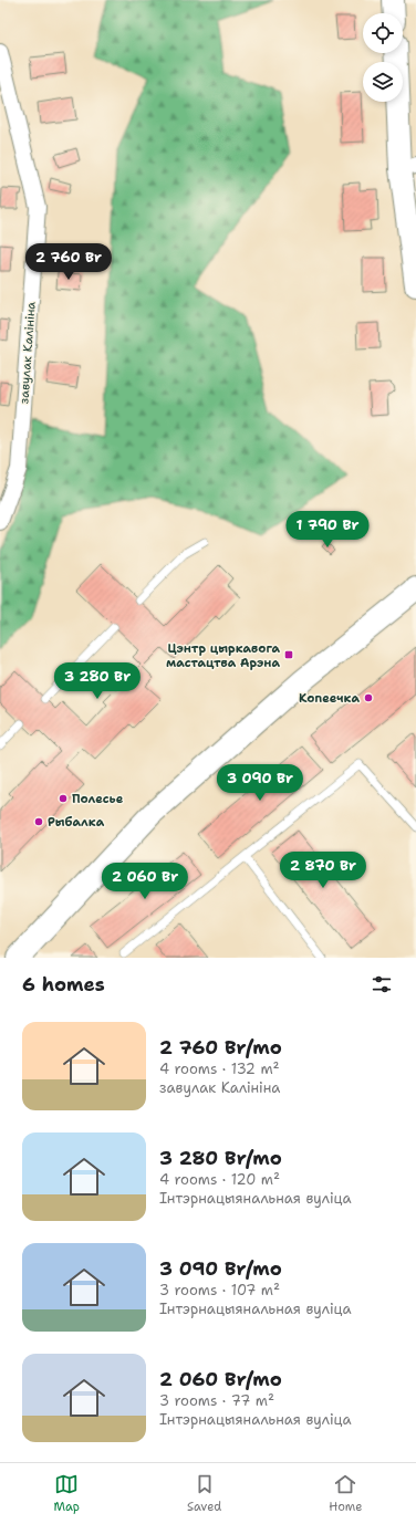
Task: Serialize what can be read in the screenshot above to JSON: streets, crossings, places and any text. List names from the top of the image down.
{
  "streets": {
    "street": ["завулак Калініна"]
  },
  "places": {
    "transit": ["Цэнтр цыркавога мастацтва Арэна"],
    "other": ["Копеечка", "Полесье", "Рыбалка"]
  },
  "page": {
    "price": [
      "2 760 Br",
      "1 790 Br",
      "3 280 Br",
      "3 090 Br",
      "2 870 Br",
      "2 060 Br"
    ],
    "heading": "6 homes",
    "list": [
      {
        "name": "2 760 Br/mo",
        "note": "4 rooms · 132 m² · завулак Калініна"
      },
      {
        "name": "3 280 Br/mo",
        "note": "4 rooms · 120 m² · Інтэрнацыянальная вуліца"
      },
      {
        "name": "3 090 Br/mo",
        "note": "3 rooms · 107 m² · Інтэрнацыянальная вуліца"
      },
      {
        "name": "2 060 Br/mo",
        "note": "3 rooms · 77 m² · Інтэрнацыянальная вуліца"
      }
    ],
    "tabs": ["Map", "Saved", "Home"]
  }
}
